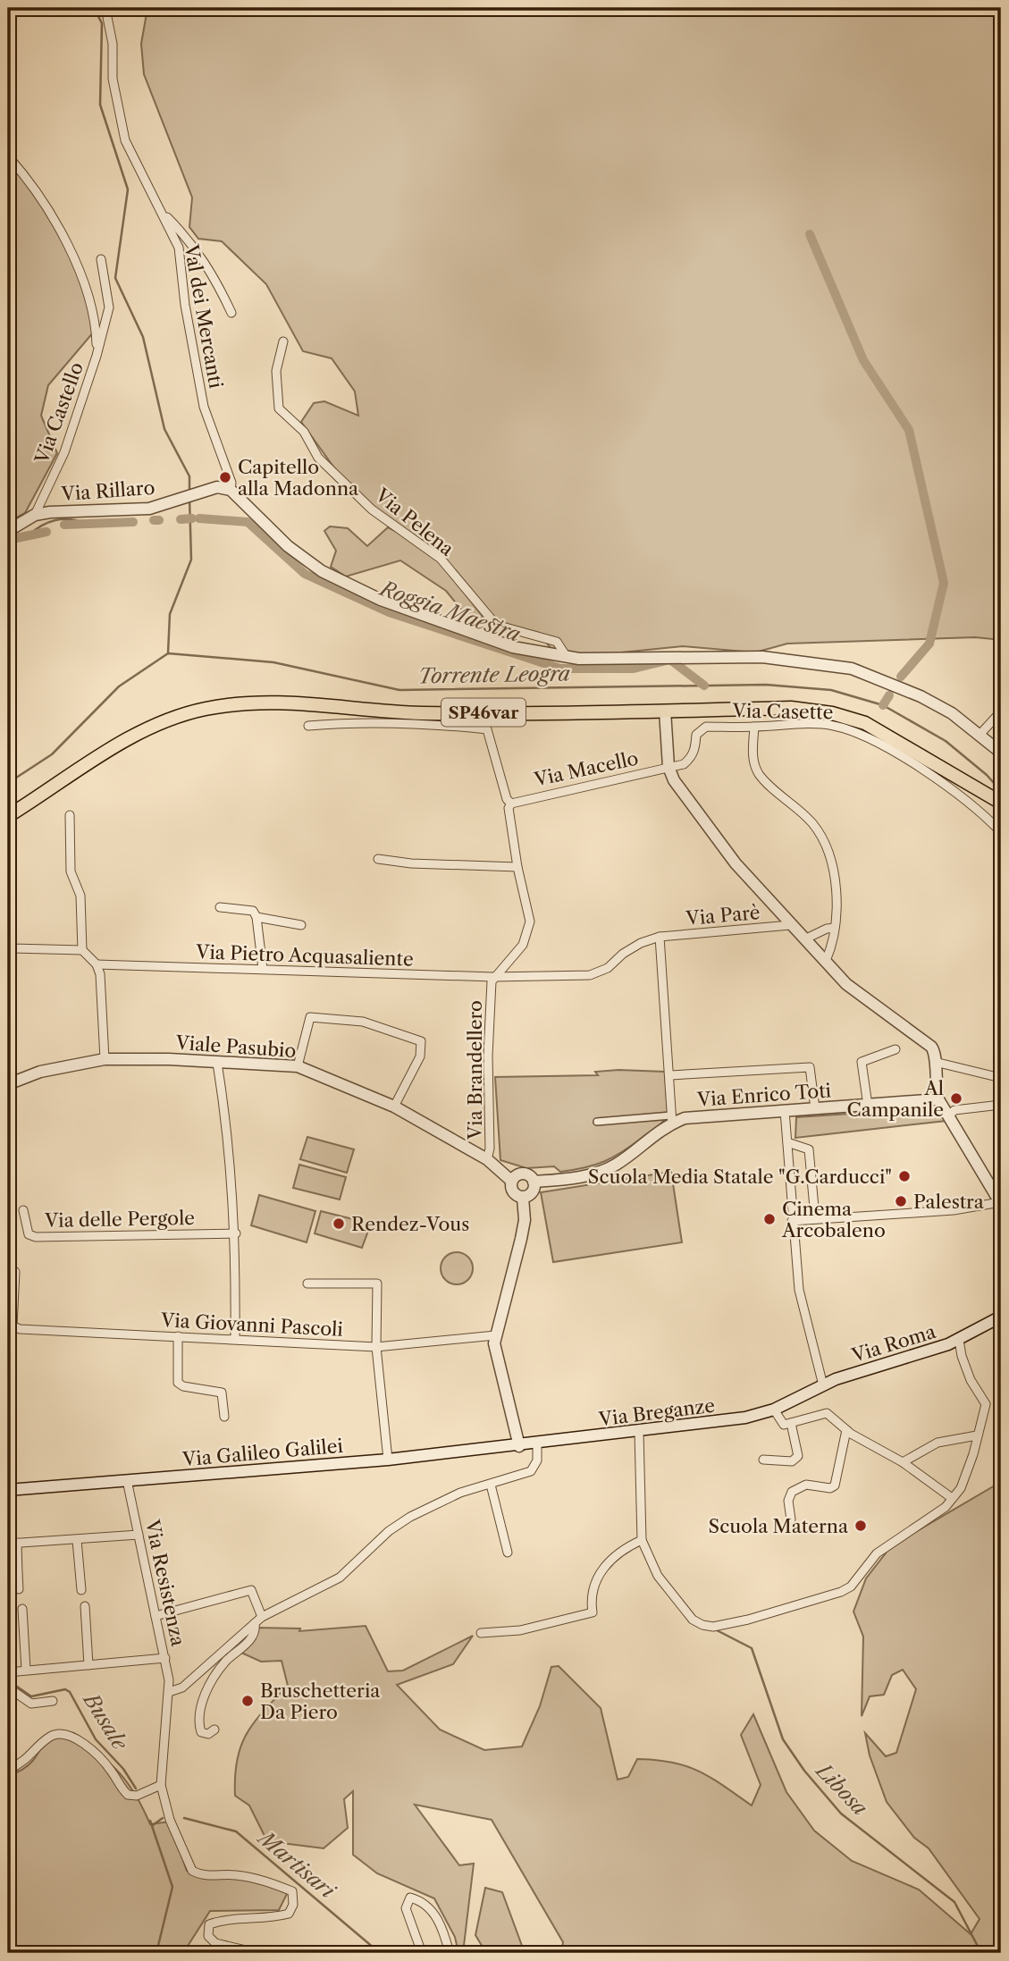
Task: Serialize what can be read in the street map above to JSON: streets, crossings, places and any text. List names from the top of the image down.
{
  "streets": {
    "main road": ["SP46var"],
    "street": [
      "Val dei Mercanti",
      "Via Castello",
      "Via Rillaro",
      "Via Pelena",
      "Via Casette",
      "Via Macello",
      "Via Parè",
      "Via Pietro Acquasaliente",
      "Viale Pasubio",
      "Via Brandellero",
      "Via Enrico Toti",
      "Via delle Pergole",
      "Via Giovanni Pascoli",
      "Via Roma",
      "Via Breganze",
      "Via Galileo Galilei",
      "Via Resistenza"
    ]
  },
  "crossings": [
    ["Val dei Mercanti", "Via Rillaro"],
    ["Via Castello", "Via Rillaro"],
    ["Via Casette", "Via Macello"],
    ["Via Macello", "Via Brandellero"],
    ["Via Parè", "Via Pietro Acquasaliente"],
    ["Via Pietro Acquasaliente", "Via Brandellero"],
    ["Viale Pasubio", "Via Brandellero"],
    ["Viale Pasubio", "Via Enrico Toti"],
    ["Via Roma", "Via Breganze"],
    ["Via Breganze", "Via Galileo Galilei"],
    ["Via Galileo Galilei", "Via Resistenza"]
  ],
  "water": [
    "Roggia Maestra",
    "Torrente Leogra",
    "Busale",
    "Libosa",
    "Martisari"
  ],
  "places": [
    "Capitello alla Madonna",
    "Al Campanile",
    "Scuola Media Statale \"G.Carducci\"",
    "Palestra",
    "Cinema Arcobaleno",
    "Rendez-Vous",
    "Scuola Materna",
    "Bruschetteria Da Piero"
  ]
}
